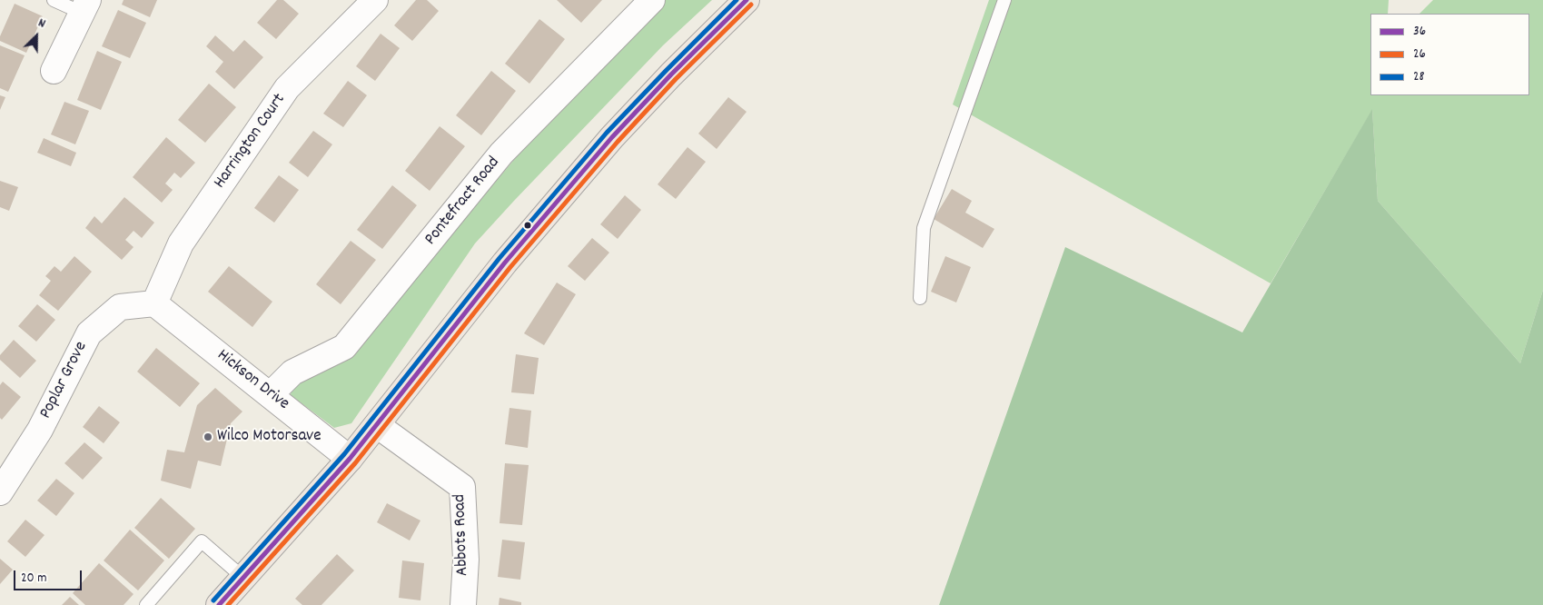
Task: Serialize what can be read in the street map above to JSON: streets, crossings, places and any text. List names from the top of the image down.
{
  "streets": {
    "street": [
      "Harrington Court",
      "Pontefract Road",
      "Poplar Grove",
      "Hickson Drive",
      "Abbots Road"
    ]
  },
  "crossings": [
    ["Harrington Court", "Poplar Grove"],
    ["Harrington Court", "Hickson Drive"],
    ["Pontefract Road", "Hickson Drive"],
    ["Poplar Grove", "Hickson Drive"]
  ],
  "places": ["Wilco Motorsave"],
  "lines": ["transit line 36", "transit line 28", "transit line 26"],
  "legend": ["36", "26", "28"],
  "scale_bar": "20 m",
  "north": "top right"
}
